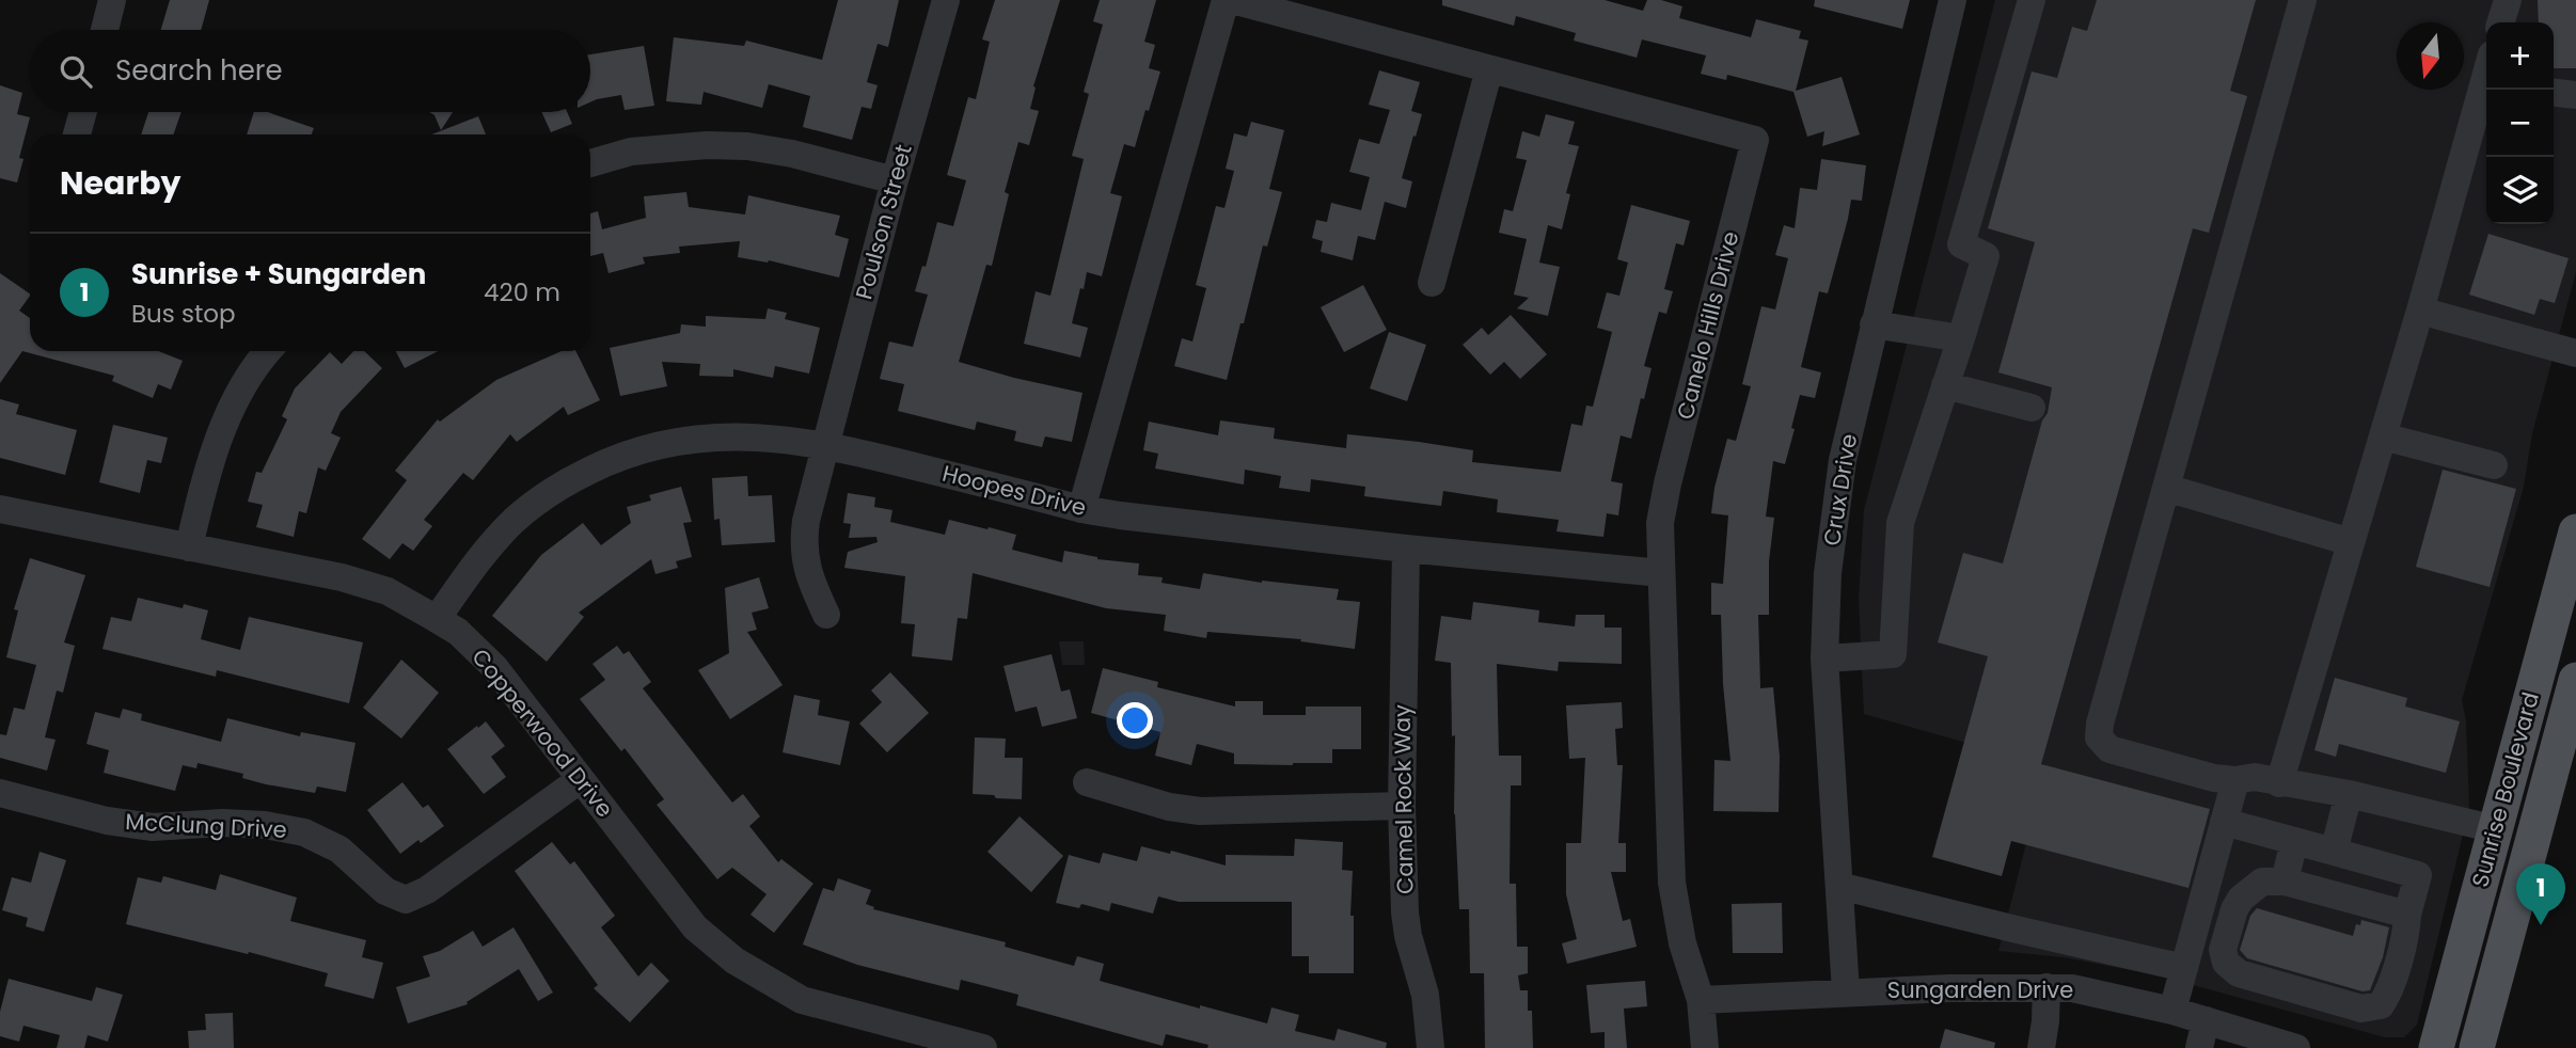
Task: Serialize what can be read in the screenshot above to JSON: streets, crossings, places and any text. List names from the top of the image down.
{
  "streets": {
    "main road": ["Sunrise Boulevard"],
    "street": [
      "Poulson Street",
      "Canelo Hills Drive",
      "Crux Drive",
      "Hoopes Drive",
      "Copperwood Drive",
      "Camel Rock Way",
      "McClung Drive",
      "Sungarden Drive"
    ]
  },
  "crossings": [
    ["Poulson Street", "Hoopes Drive"],
    ["Canelo Hills Drive", "Hoopes Drive"],
    ["Canelo Hills Drive", "Sungarden Drive"],
    ["Crux Drive", "Sungarden Drive"],
    ["Hoopes Drive", "Copperwood Drive"],
    ["Hoopes Drive", "Camel Rock Way"],
    ["Copperwood Drive", "McClung Drive"]
  ],
  "north": "bottom",
  "page": {
    "map_buttons": ["+", "−"],
    "search": "Search here",
    "heading": "Nearby",
    "list": [
      {
        "mark": "1",
        "name": "Sunrise + Sungarden",
        "note": "Bus stop",
        "value": "420 m"
      }
    ],
    "pins": "1"
  }
}
